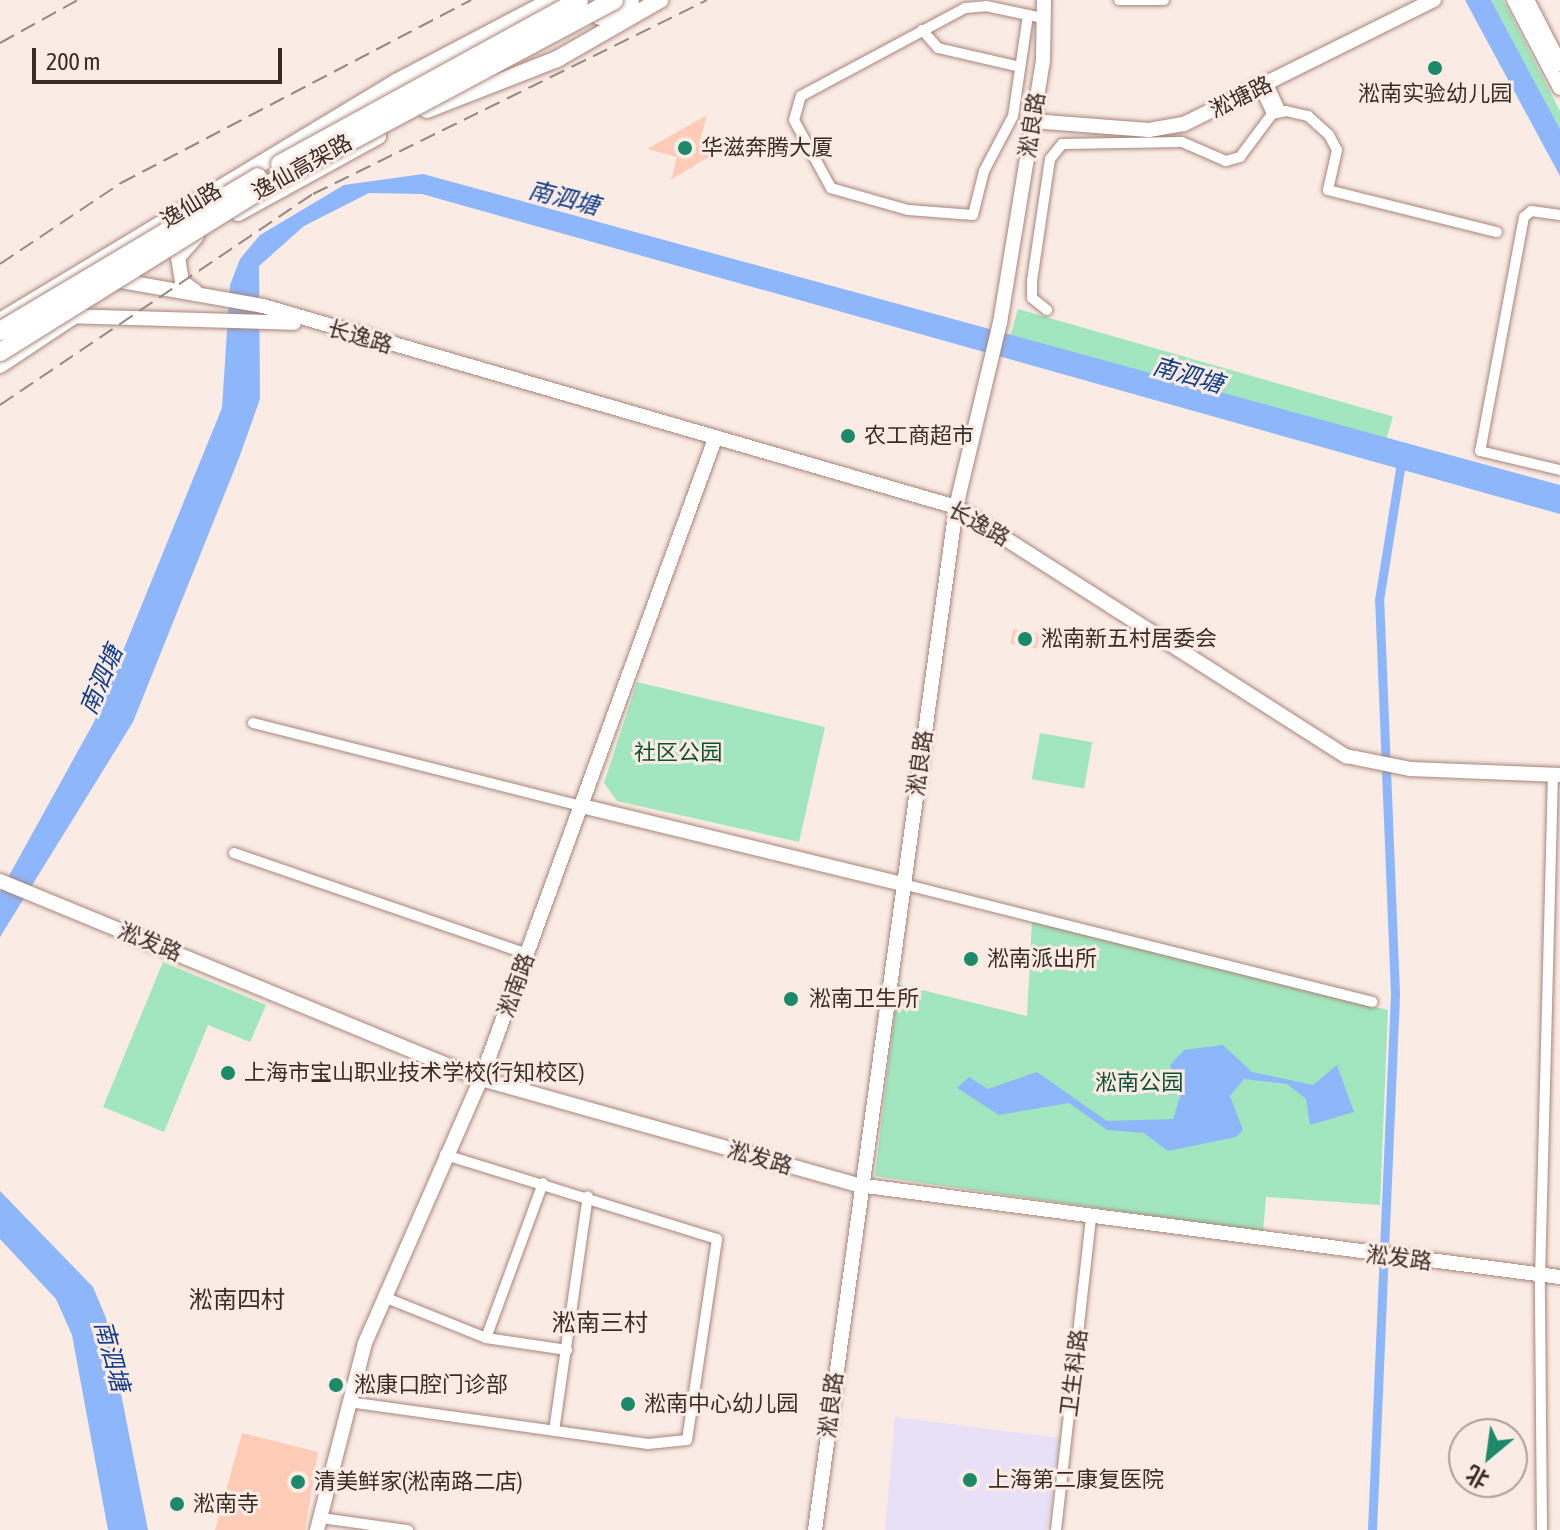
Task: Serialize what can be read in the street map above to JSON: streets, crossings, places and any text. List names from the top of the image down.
{
  "streets": {
    "highway": ["逸仙高架路"],
    "main road": ["逸仙路"],
    "street": [
      "淞塘路",
      "淞良路",
      "长逸路",
      "淞发路",
      "淞南路",
      "卫生科路"
    ]
  },
  "crossings": [
    ["淞塘路", "淞良路"],
    ["淞良路", "长逸路"],
    ["淞良路", "淞发路"],
    ["逸仙路", "长逸路"],
    ["长逸路", "淞南路"],
    ["淞发路", "淞南路"],
    ["淞发路", "卫生科路"]
  ],
  "districts": ["淞南四村", "淞南三村"],
  "water": ["南泗塘"],
  "parks": ["社区公园", "淞南公园"],
  "places": [
    "淞南实验幼儿园",
    "华滋奔腾大厦",
    "农工商超市",
    "淞南新五村居委会",
    "淞南派出所",
    "淞南卫生所",
    "上海市宝山职业技术学校(行知校区)",
    "淞康口腔门诊部",
    "淞南中心幼儿园",
    "上海第二康复医院",
    "清美鲜家(淞南路二店)",
    "淞南寺"
  ],
  "scale_bar": "200 m",
  "north": "bottom left"
}
